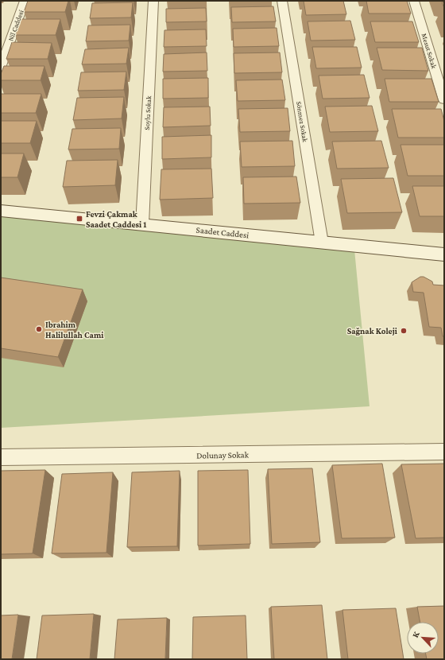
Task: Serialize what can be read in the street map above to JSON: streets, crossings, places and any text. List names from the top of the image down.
{
  "streets": {
    "street": [
      "Nil Caddesi",
      "Mesut Sokak",
      "Soylu Sokak",
      "Sönmez Sokak",
      "Saadet Caddesi",
      "Dolunay Sokak"
    ]
  },
  "crossings": [
    ["Soylu Sokak", "Saadet Caddesi"],
    ["Sönmez Sokak", "Saadet Caddesi"]
  ],
  "places": {
    "transit": ["Fevzi Çakmak Saadet Caddesi 1"],
    "other": ["Ibrahim Halilullah Cami", "Sağnak Koleji"]
  },
  "north": "top left"
}
